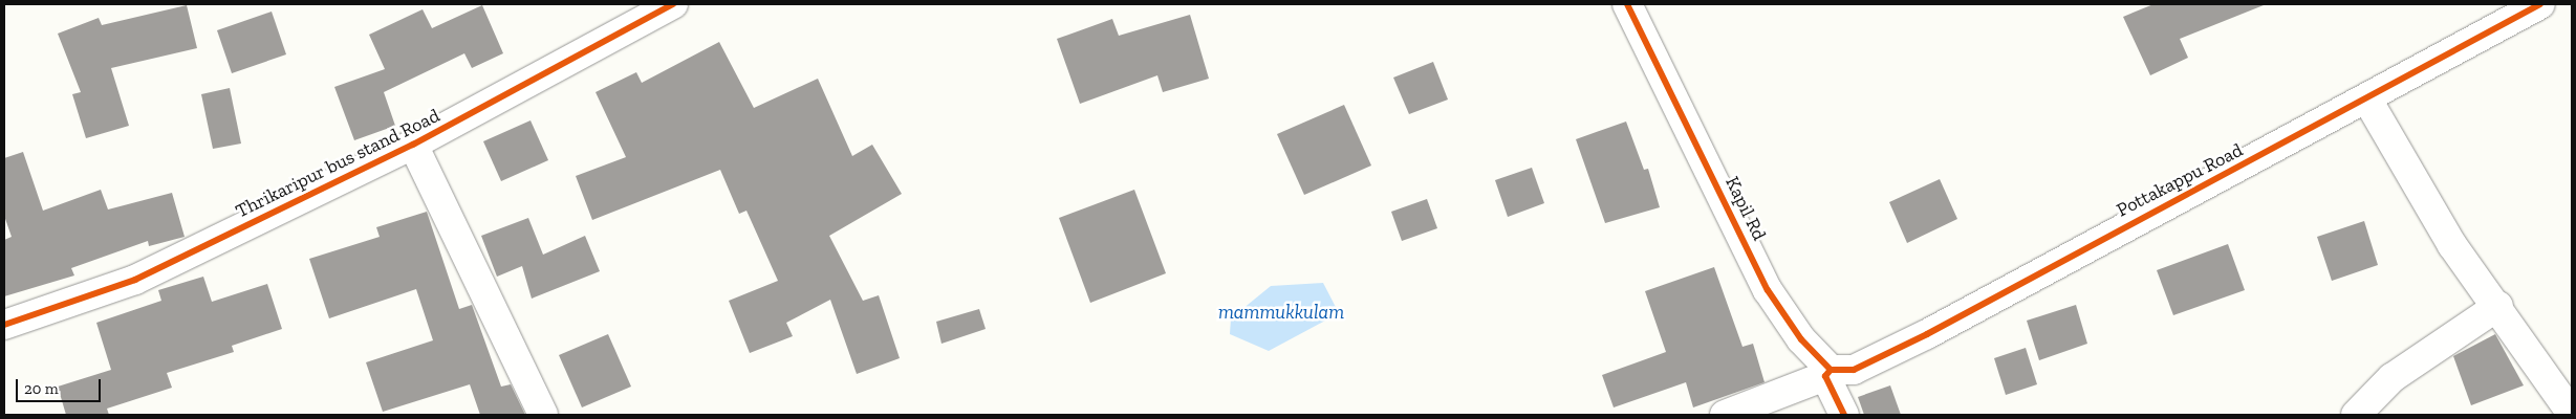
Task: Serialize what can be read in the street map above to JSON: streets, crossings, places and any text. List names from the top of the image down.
{
  "streets": {
    "street": ["Thrikaripur bus stand Road", "Pottakappu Road", "Kapil Rd"]
  },
  "crossings": [
    ["Pottakappu Road", "Kapil Rd"]
  ],
  "water": ["mammukkulam"],
  "scale_bar": "20 m"
}
